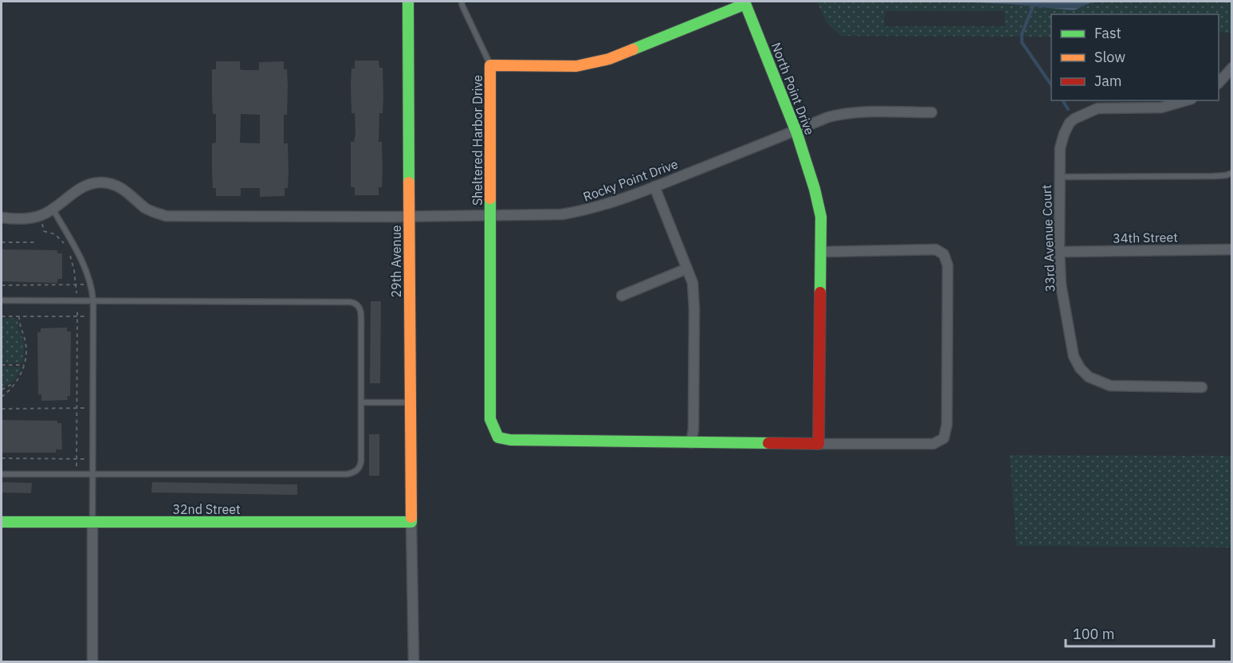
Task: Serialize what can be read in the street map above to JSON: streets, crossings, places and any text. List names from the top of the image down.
{
  "streets": {
    "street": [
      "North Point Drive",
      "Sheltered Harbor Drive",
      "Rocky Point Drive",
      "34th Street",
      "33rd Avenue Court",
      "29th Avenue",
      "32nd Street"
    ]
  },
  "crossings": [
    ["North Point Drive", "Rocky Point Drive"],
    ["Sheltered Harbor Drive", "Rocky Point Drive"],
    ["Rocky Point Drive", "29th Avenue"],
    ["34th Street", "33rd Avenue Court"],
    ["29th Avenue", "32nd Street"]
  ],
  "legend": ["Fast", "Slow", "Jam"],
  "scale_bar": "100 m"
}
